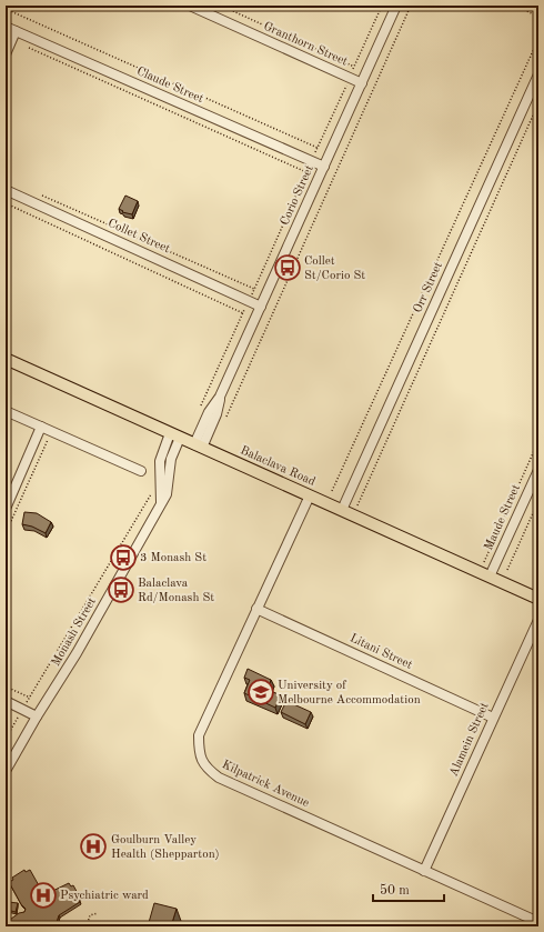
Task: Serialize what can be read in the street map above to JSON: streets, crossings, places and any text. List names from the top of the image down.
{
  "streets": {
    "main road": ["Balaclava Road"],
    "street": [
      "Granthorn Street",
      "Claude Street",
      "Corio Street",
      "Collet Street",
      "Orr Street",
      "Maude Street",
      "Monash Street",
      "Litani Street",
      "Alamein Street",
      "Kilpatrick Avenue"
    ]
  },
  "crossings": [
    ["Granthorn Street", "Corio Street"],
    ["Claude Street", "Corio Street"],
    ["Corio Street", "Collet Street"],
    ["Corio Street", "Balaclava Road"],
    ["Orr Street", "Balaclava Road"],
    ["Balaclava Road", "Maude Street"],
    ["Balaclava Road", "Monash Street"],
    ["Balaclava Road", "Kilpatrick Avenue"],
    ["Litani Street", "Alamein Street"],
    ["Litani Street", "Kilpatrick Avenue"],
    ["Alamein Street", "Kilpatrick Avenue"]
  ],
  "places": {
    "bus stop": ["Collet St/Corio St", "3 Monash St", "Balaclava Rd/Monash St"],
    "school or university": ["University of Melbourne Accommodation"],
    "hospital": ["Goulburn Valley Health (Shepparton)", "Psychiatric ward"]
  },
  "scale_bar": "50 m"
}
